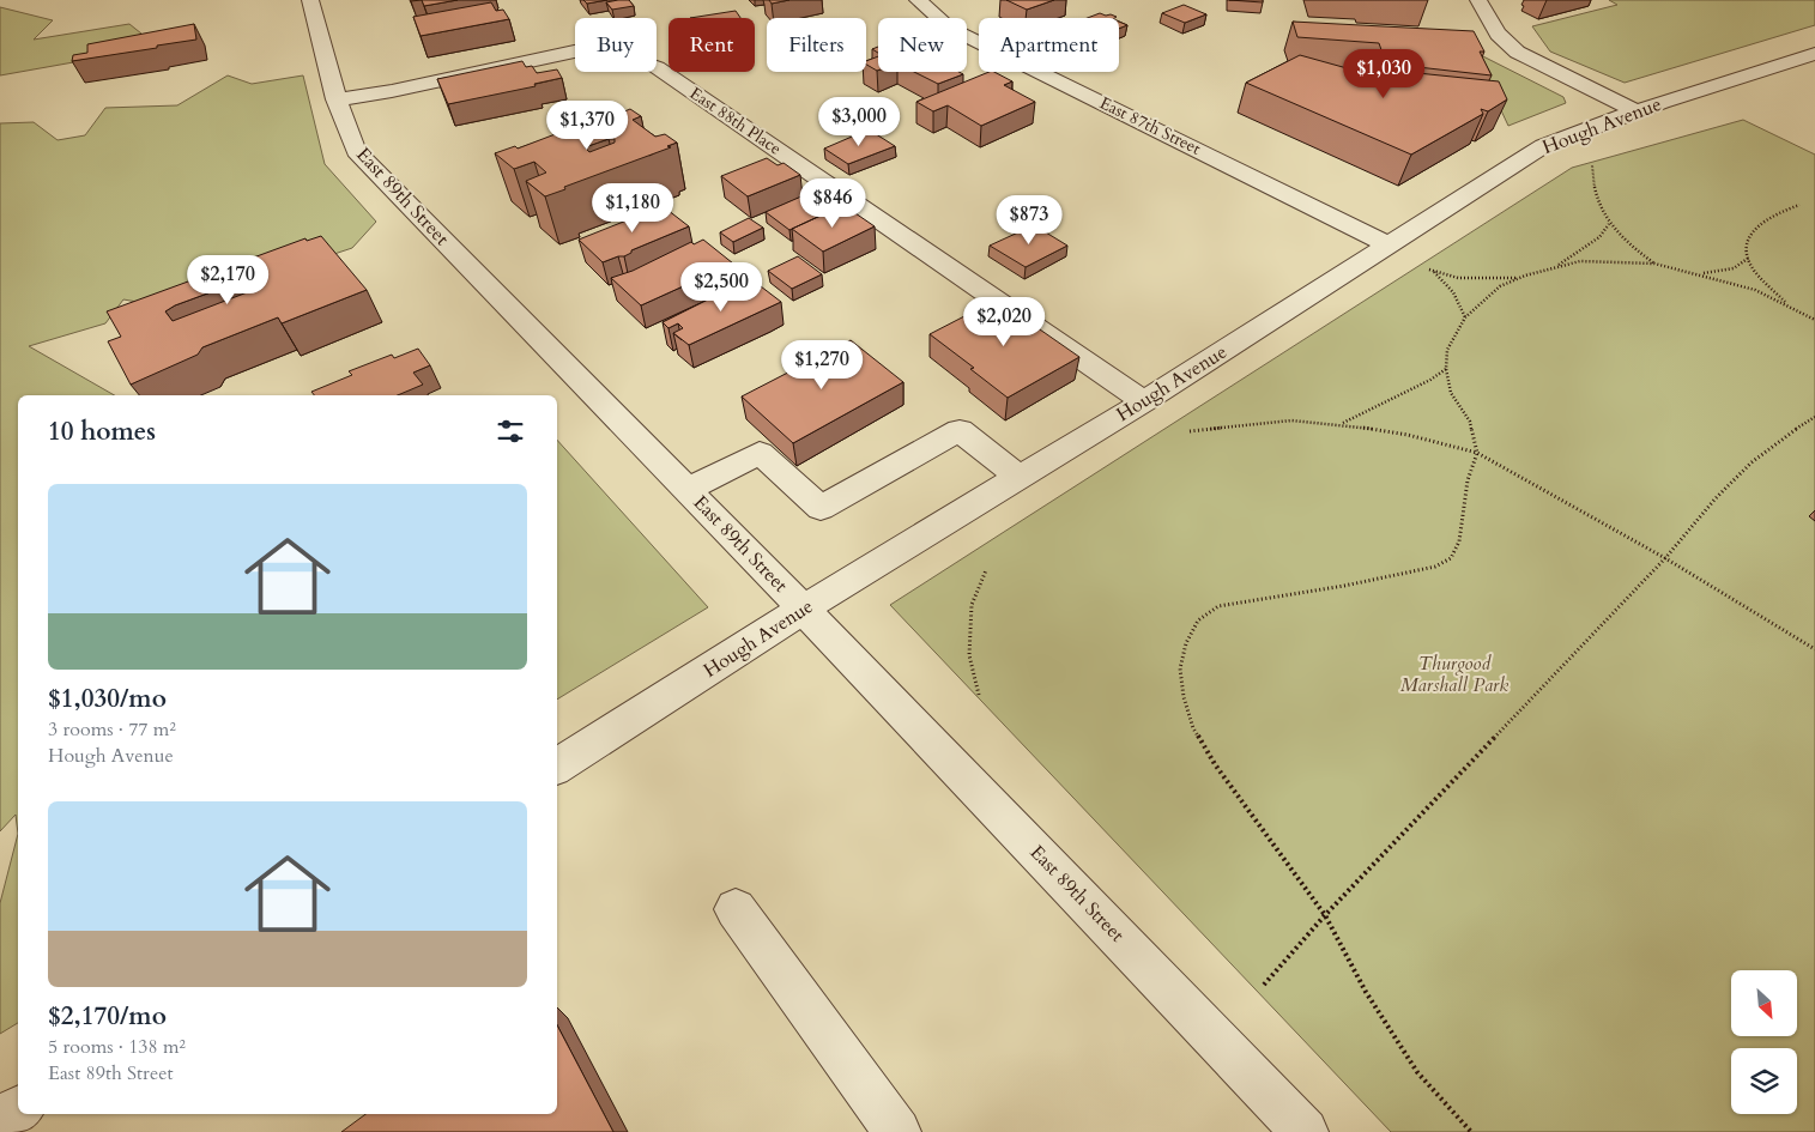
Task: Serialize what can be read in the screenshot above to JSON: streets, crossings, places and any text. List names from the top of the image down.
{
  "streets": {
    "street": [
      "East 88th Place",
      "East 87th Street",
      "Hough Avenue",
      "East 89th Street"
    ]
  },
  "crossings": [
    ["East 88th Place", "Hough Avenue"],
    ["East 88th Place", "East 89th Street"],
    ["East 87th Street", "Hough Avenue"],
    ["Hough Avenue", "East 89th Street"]
  ],
  "parks": ["Thurgood Marshall Park"],
  "north": "bottom right",
  "page": {
    "chip": [
      "Buy",
      "Rent",
      "Filters",
      "New",
      "Apartment"
    ],
    "price": [
      "$1,030",
      "$3,000",
      "$1,370",
      "$846",
      "$1,180",
      "$873",
      "$2,170",
      "$2,500",
      "$2,020",
      "$1,270"
    ],
    "heading": "10 homes",
    "list": [
      {
        "name": "$1,030/mo",
        "note": "3 rooms · 77 m² · Hough Avenue"
      },
      {
        "name": "$2,170/mo",
        "note": "5 rooms · 138 m² · East 89th Street"
      }
    ]
  }
}
